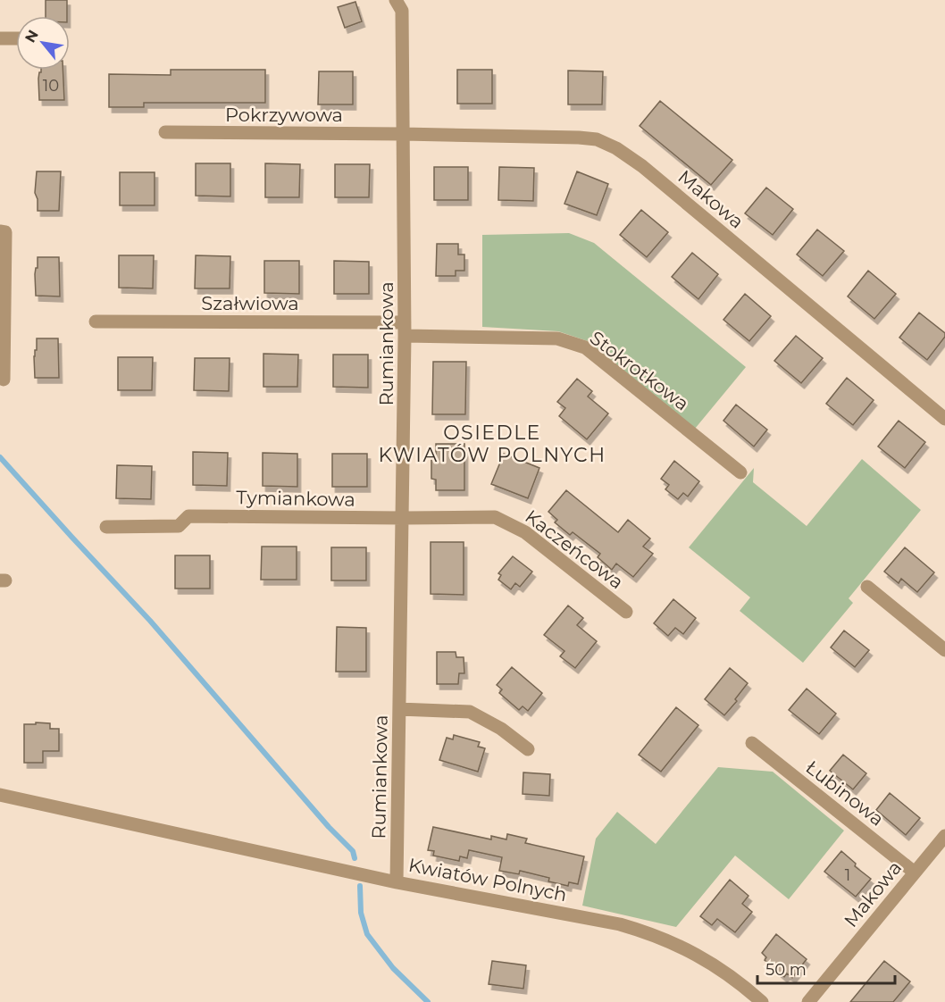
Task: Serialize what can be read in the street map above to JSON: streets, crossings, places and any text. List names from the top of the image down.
{
  "streets": {
    "street": [
      "Pokrzywowa",
      "Makowa",
      "Szałwiowa",
      "Rumiankowa",
      "Stokrotkowa",
      "Tymiankowa",
      "Kaczeńcowa",
      "Łubinowa",
      "Kwiatów Polnych"
    ]
  },
  "crossings": [
    ["Pokrzywowa", "Makowa"],
    ["Pokrzywowa", "Rumiankowa"],
    ["Makowa", "Rumiankowa"],
    ["Makowa", "Łubinowa"],
    ["Szałwiowa", "Rumiankowa"],
    ["Szałwiowa", "Stokrotkowa"],
    ["Rumiankowa", "Stokrotkowa"],
    ["Rumiankowa", "Tymiankowa"],
    ["Rumiankowa", "Kaczeńcowa"],
    ["Rumiankowa", "Kwiatów Polnych"],
    ["Tymiankowa", "Kaczeńcowa"]
  ],
  "districts": ["OSIEDLE KWIATÓW POLNYCH"],
  "house_numbers": ["10", "1"],
  "scale_bar": "50 m",
  "north": "top left"
}
